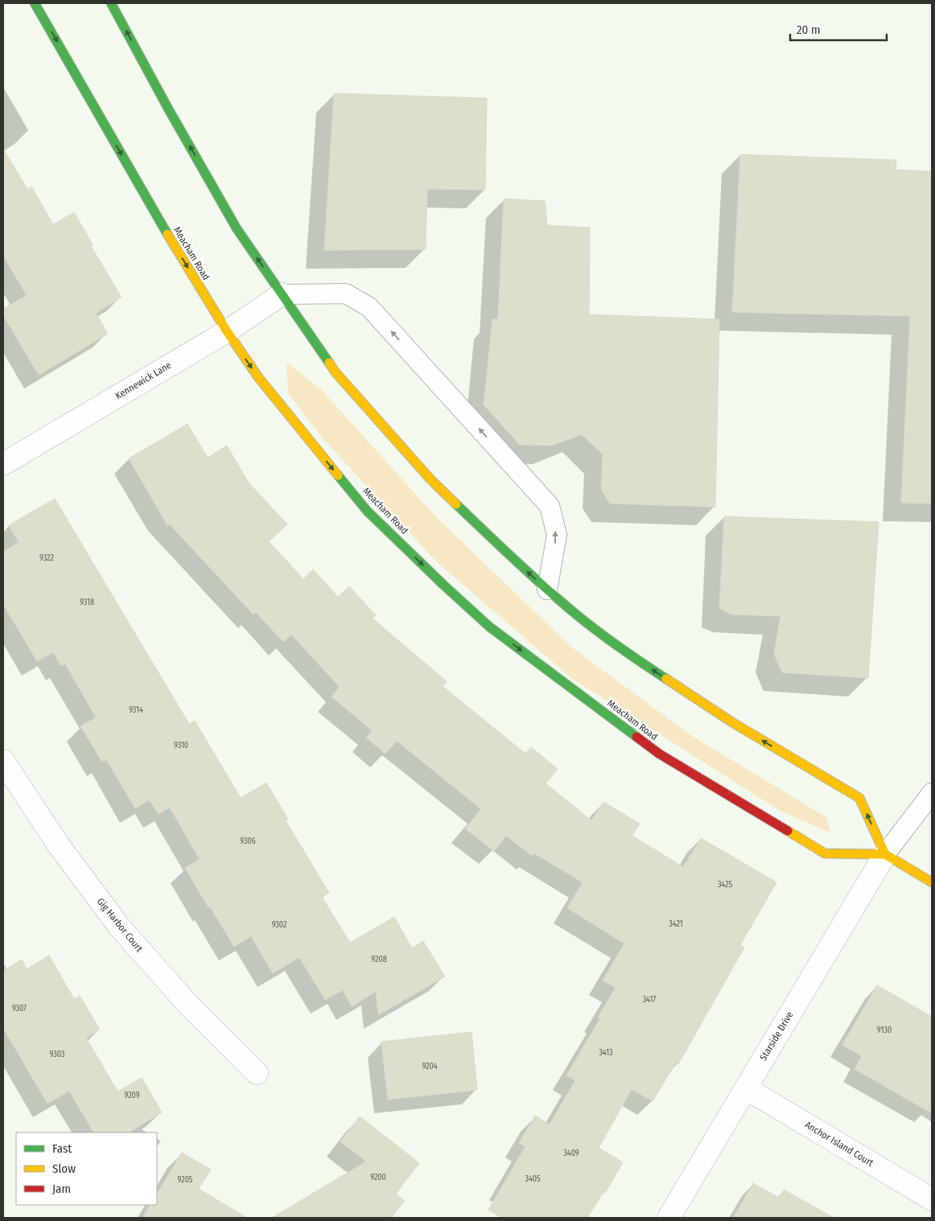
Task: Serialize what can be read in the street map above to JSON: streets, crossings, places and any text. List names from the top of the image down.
{
  "streets": {
    "street": [
      "Meacham Road",
      "Kennewick Lane",
      "Gig Harbor Court",
      "Starside Drive",
      "Anchor Island Court"
    ]
  },
  "crossings": [
    ["Meacham Road", "Kennewick Lane"],
    ["Meacham Road", "Starside Drive"],
    ["Starside Drive", "Anchor Island Court"]
  ],
  "house_numbers": [
    "9322",
    "9318",
    "9314",
    "9310",
    "9306",
    "3425",
    "3421",
    "9302",
    "9208",
    "3417",
    "9307",
    "9130",
    "3413",
    "9303",
    "9204",
    "9209",
    "3409",
    "9200",
    "3405",
    "9205"
  ],
  "legend": ["Fast", "Slow", "Jam"],
  "scale_bar": "20 m"
}
